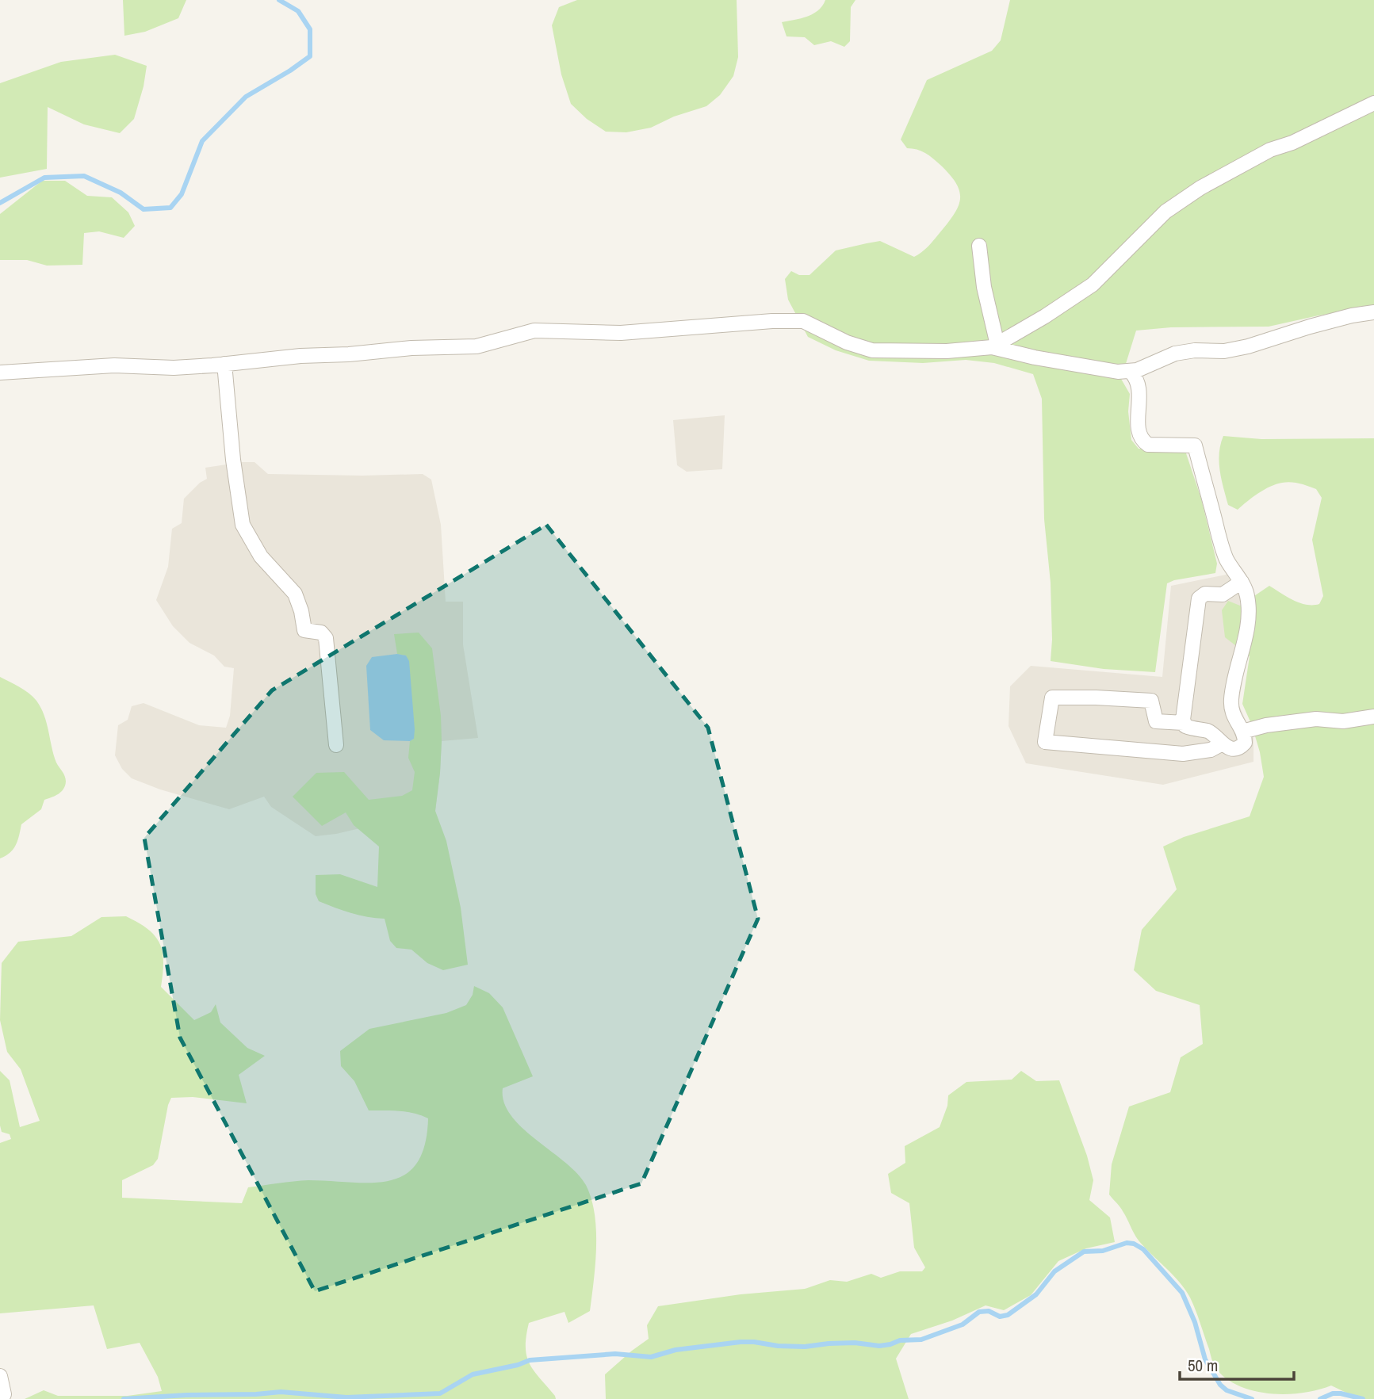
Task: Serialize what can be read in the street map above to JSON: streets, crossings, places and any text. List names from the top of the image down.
{
  "scale_bar": "50 m"
}
